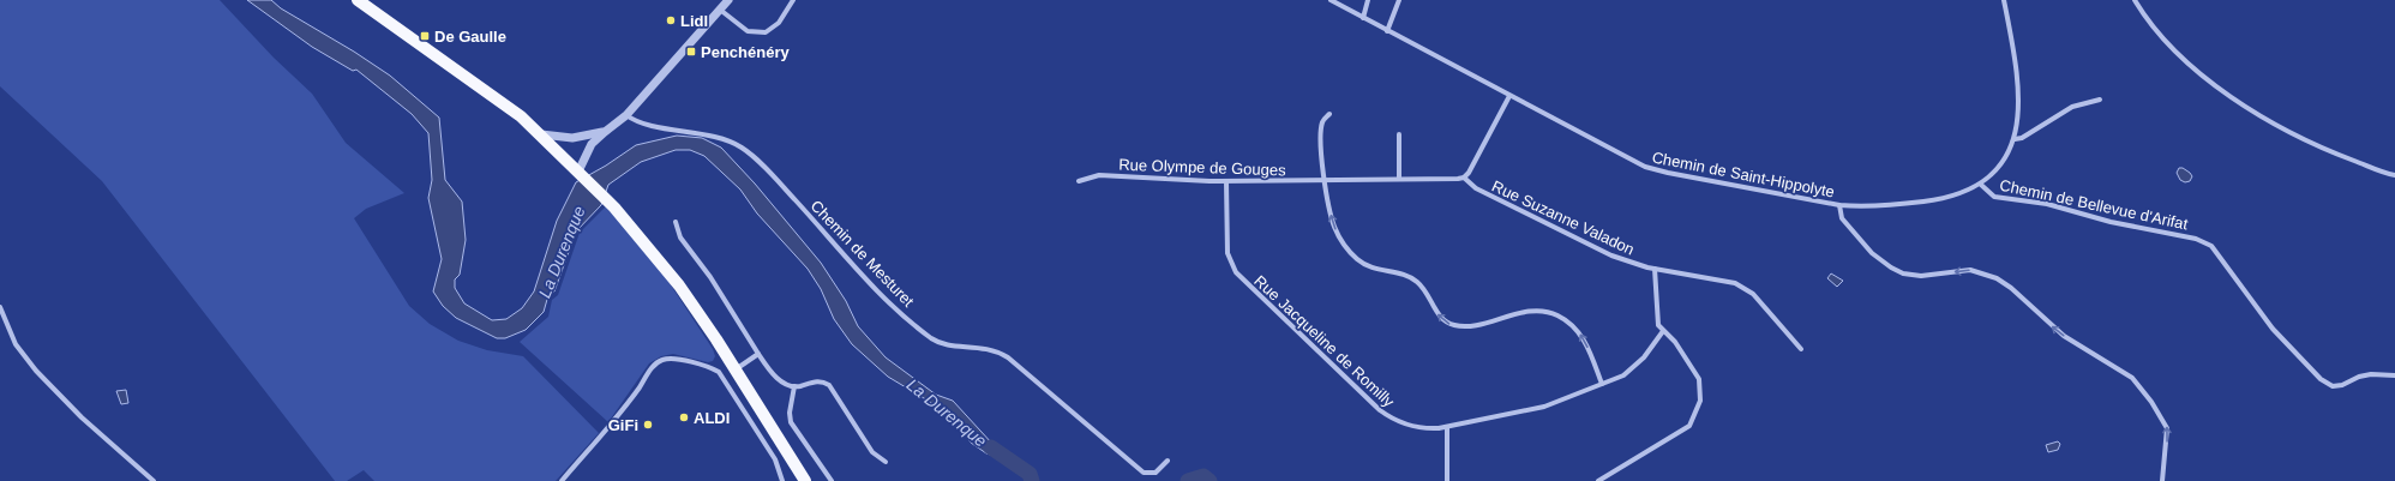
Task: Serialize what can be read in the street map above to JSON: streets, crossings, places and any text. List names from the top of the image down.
{
  "streets": {
    "street": [
      "Rue Olympe de Gouges",
      "Chemin de Saint-Hippolyte",
      "Chemin de Bellevue d'Arifat",
      "Rue Suzanne Valadon",
      "Chemin de Mesturet",
      "Rue Jacqueline de Romilly"
    ]
  },
  "crossings": [
    ["Rue Olympe de Gouges", "Rue Suzanne Valadon"],
    ["Rue Olympe de Gouges", "Rue Jacqueline de Romilly"],
    ["Chemin de Saint-Hippolyte", "Chemin de Bellevue d'Arifat"]
  ],
  "water": ["La Durenque"],
  "places": {
    "other": ["Lidl", "ALDI", "GiFi"],
    "transit": ["De Gaulle", "Penchénéry"]
  }
}
